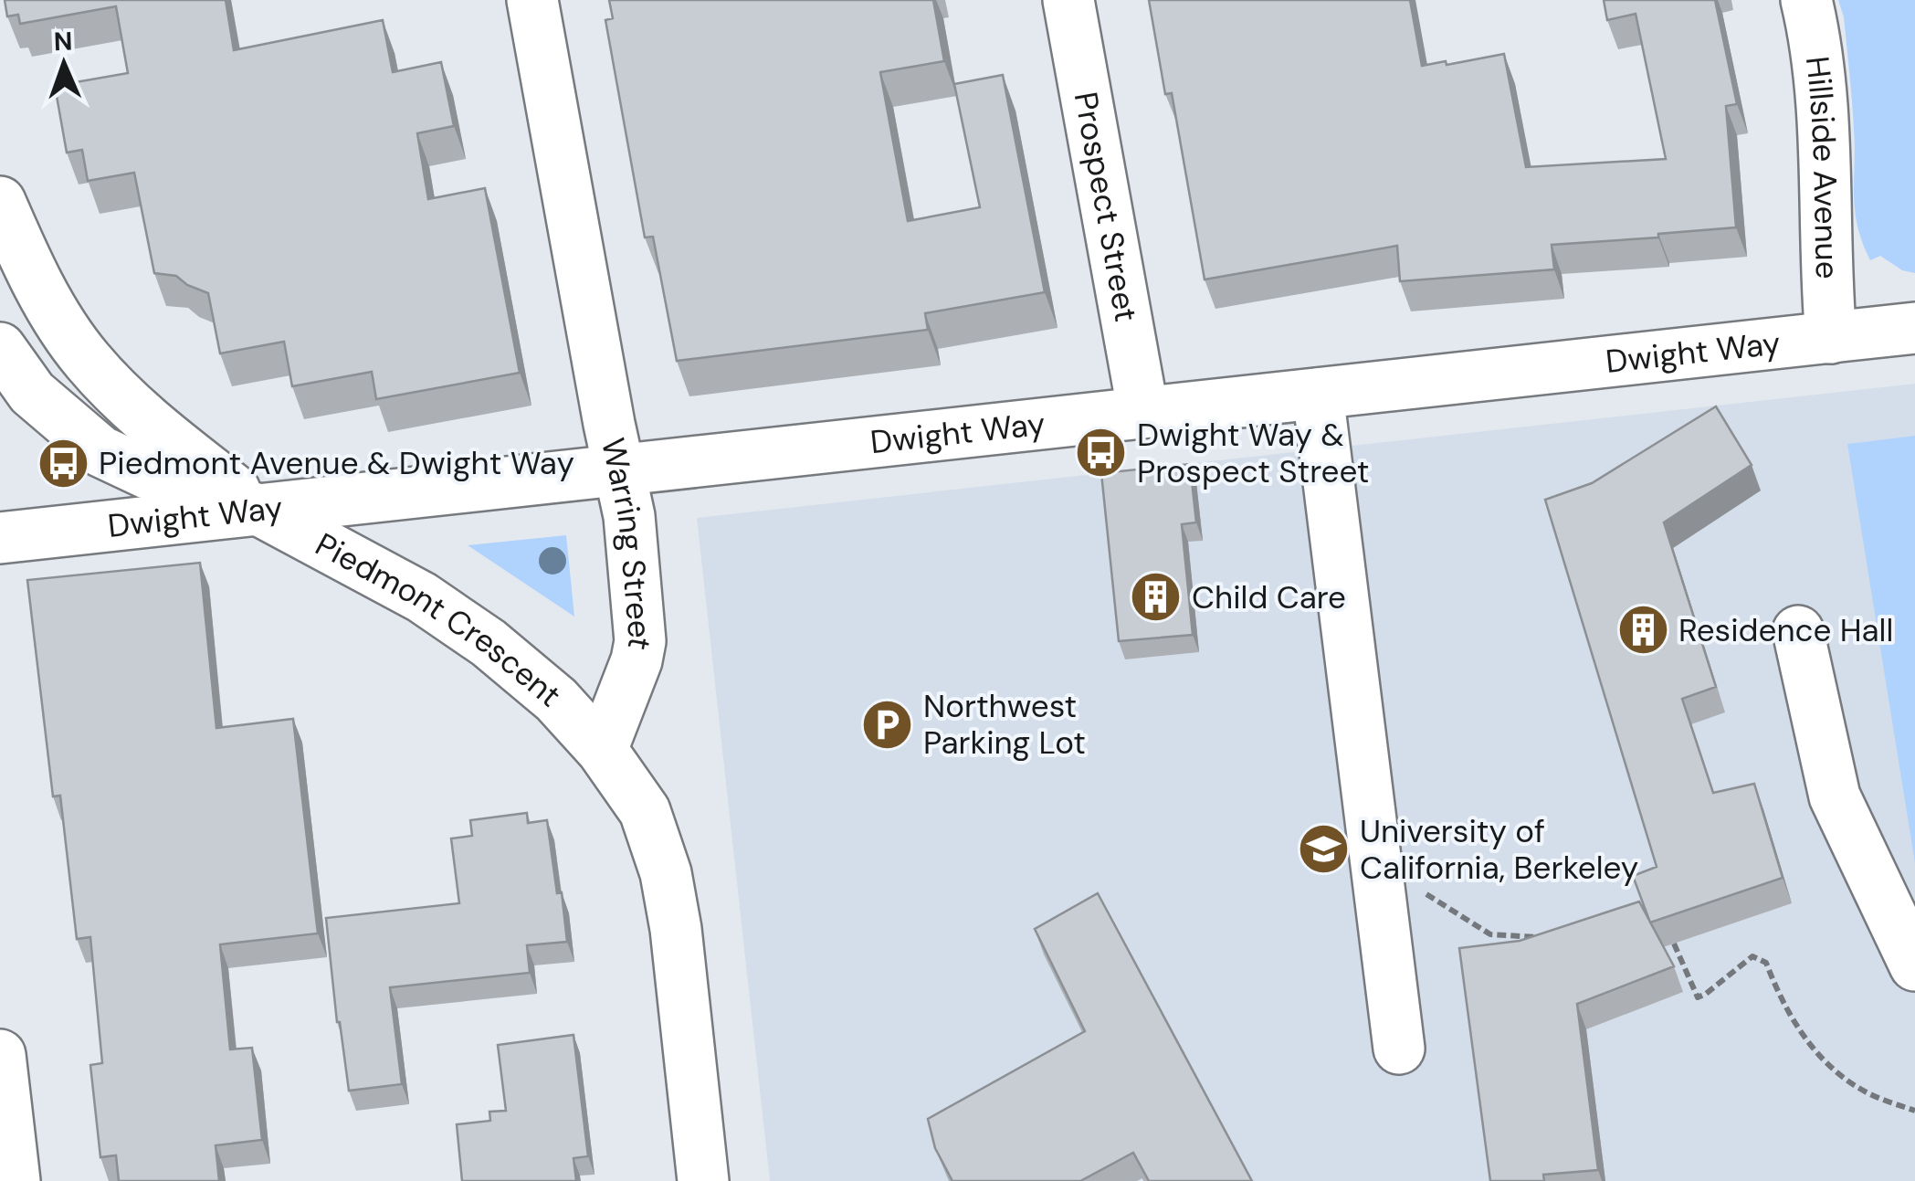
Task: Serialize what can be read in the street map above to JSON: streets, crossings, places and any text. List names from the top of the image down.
{
  "streets": {
    "street": [
      "Hillside Avenue",
      "Prospect Street",
      "Dwight Way",
      "Warring Street",
      "Piedmont Crescent"
    ]
  },
  "crossings": [
    ["Hillside Avenue", "Dwight Way"],
    ["Prospect Street", "Dwight Way"],
    ["Dwight Way", "Warring Street"],
    ["Dwight Way", "Piedmont Crescent"],
    ["Warring Street", "Piedmont Crescent"]
  ],
  "places": {
    "bus stop": ["Dwight Way & Prospect Street", "Piedmont Avenue & Dwight Way"],
    "building": ["Child Care", "Residence Hall"],
    "parking": ["Northwest Parking Lot"],
    "school or university": ["University of California, Berkeley"]
  },
  "north": "top"
}
